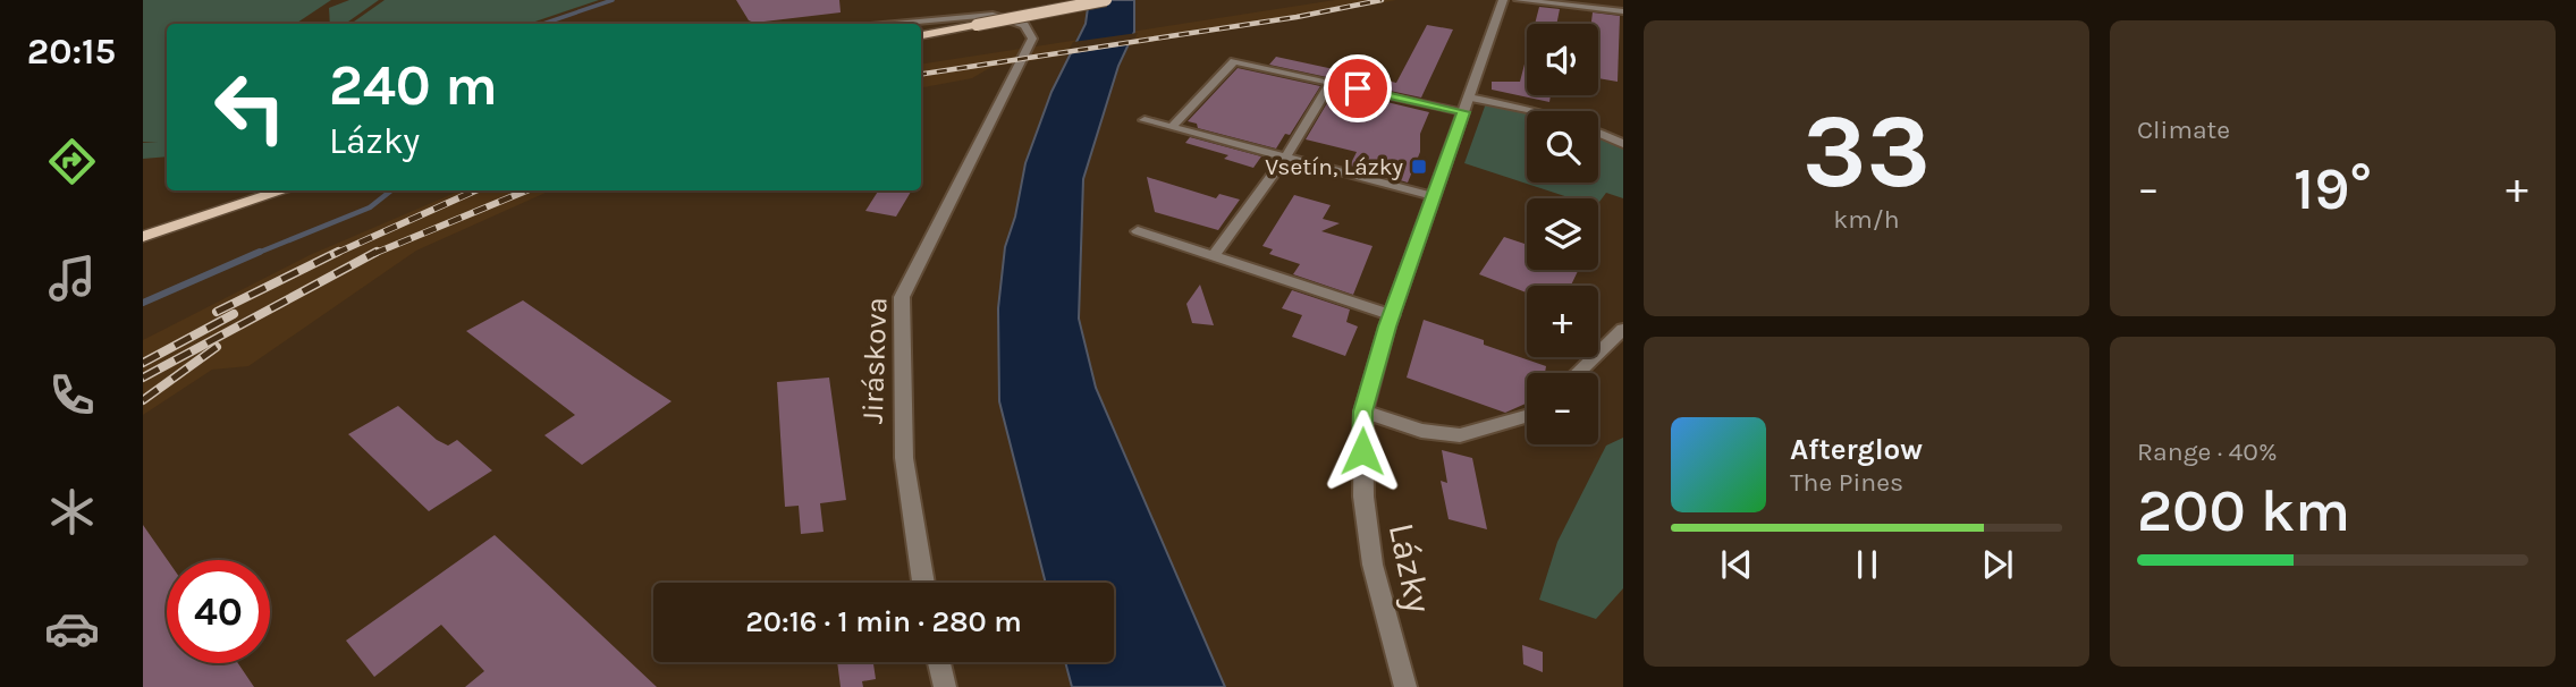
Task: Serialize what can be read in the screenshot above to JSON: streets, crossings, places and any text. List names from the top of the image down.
{
  "streets": {
    "street": ["Jiráskova", "Lázky"]
  },
  "places": {
    "transit": ["Vsetín, Lázky"]
  },
  "page": {
    "tabs": "20:15",
    "tile": [
      ["33", "km/h"],
      "Climate",
      ["Range · 40%", "200 km"]
    ],
    "map_buttons": ["+", "−"],
    "turn": ["240 m", "Lázky"],
    "heat": ["−", "19°", "+"],
    "song": ["Afterglow", "The Pines"],
    "limit": "40",
    "trip": "20:16 · 1 min · 280 m"
  }
}
